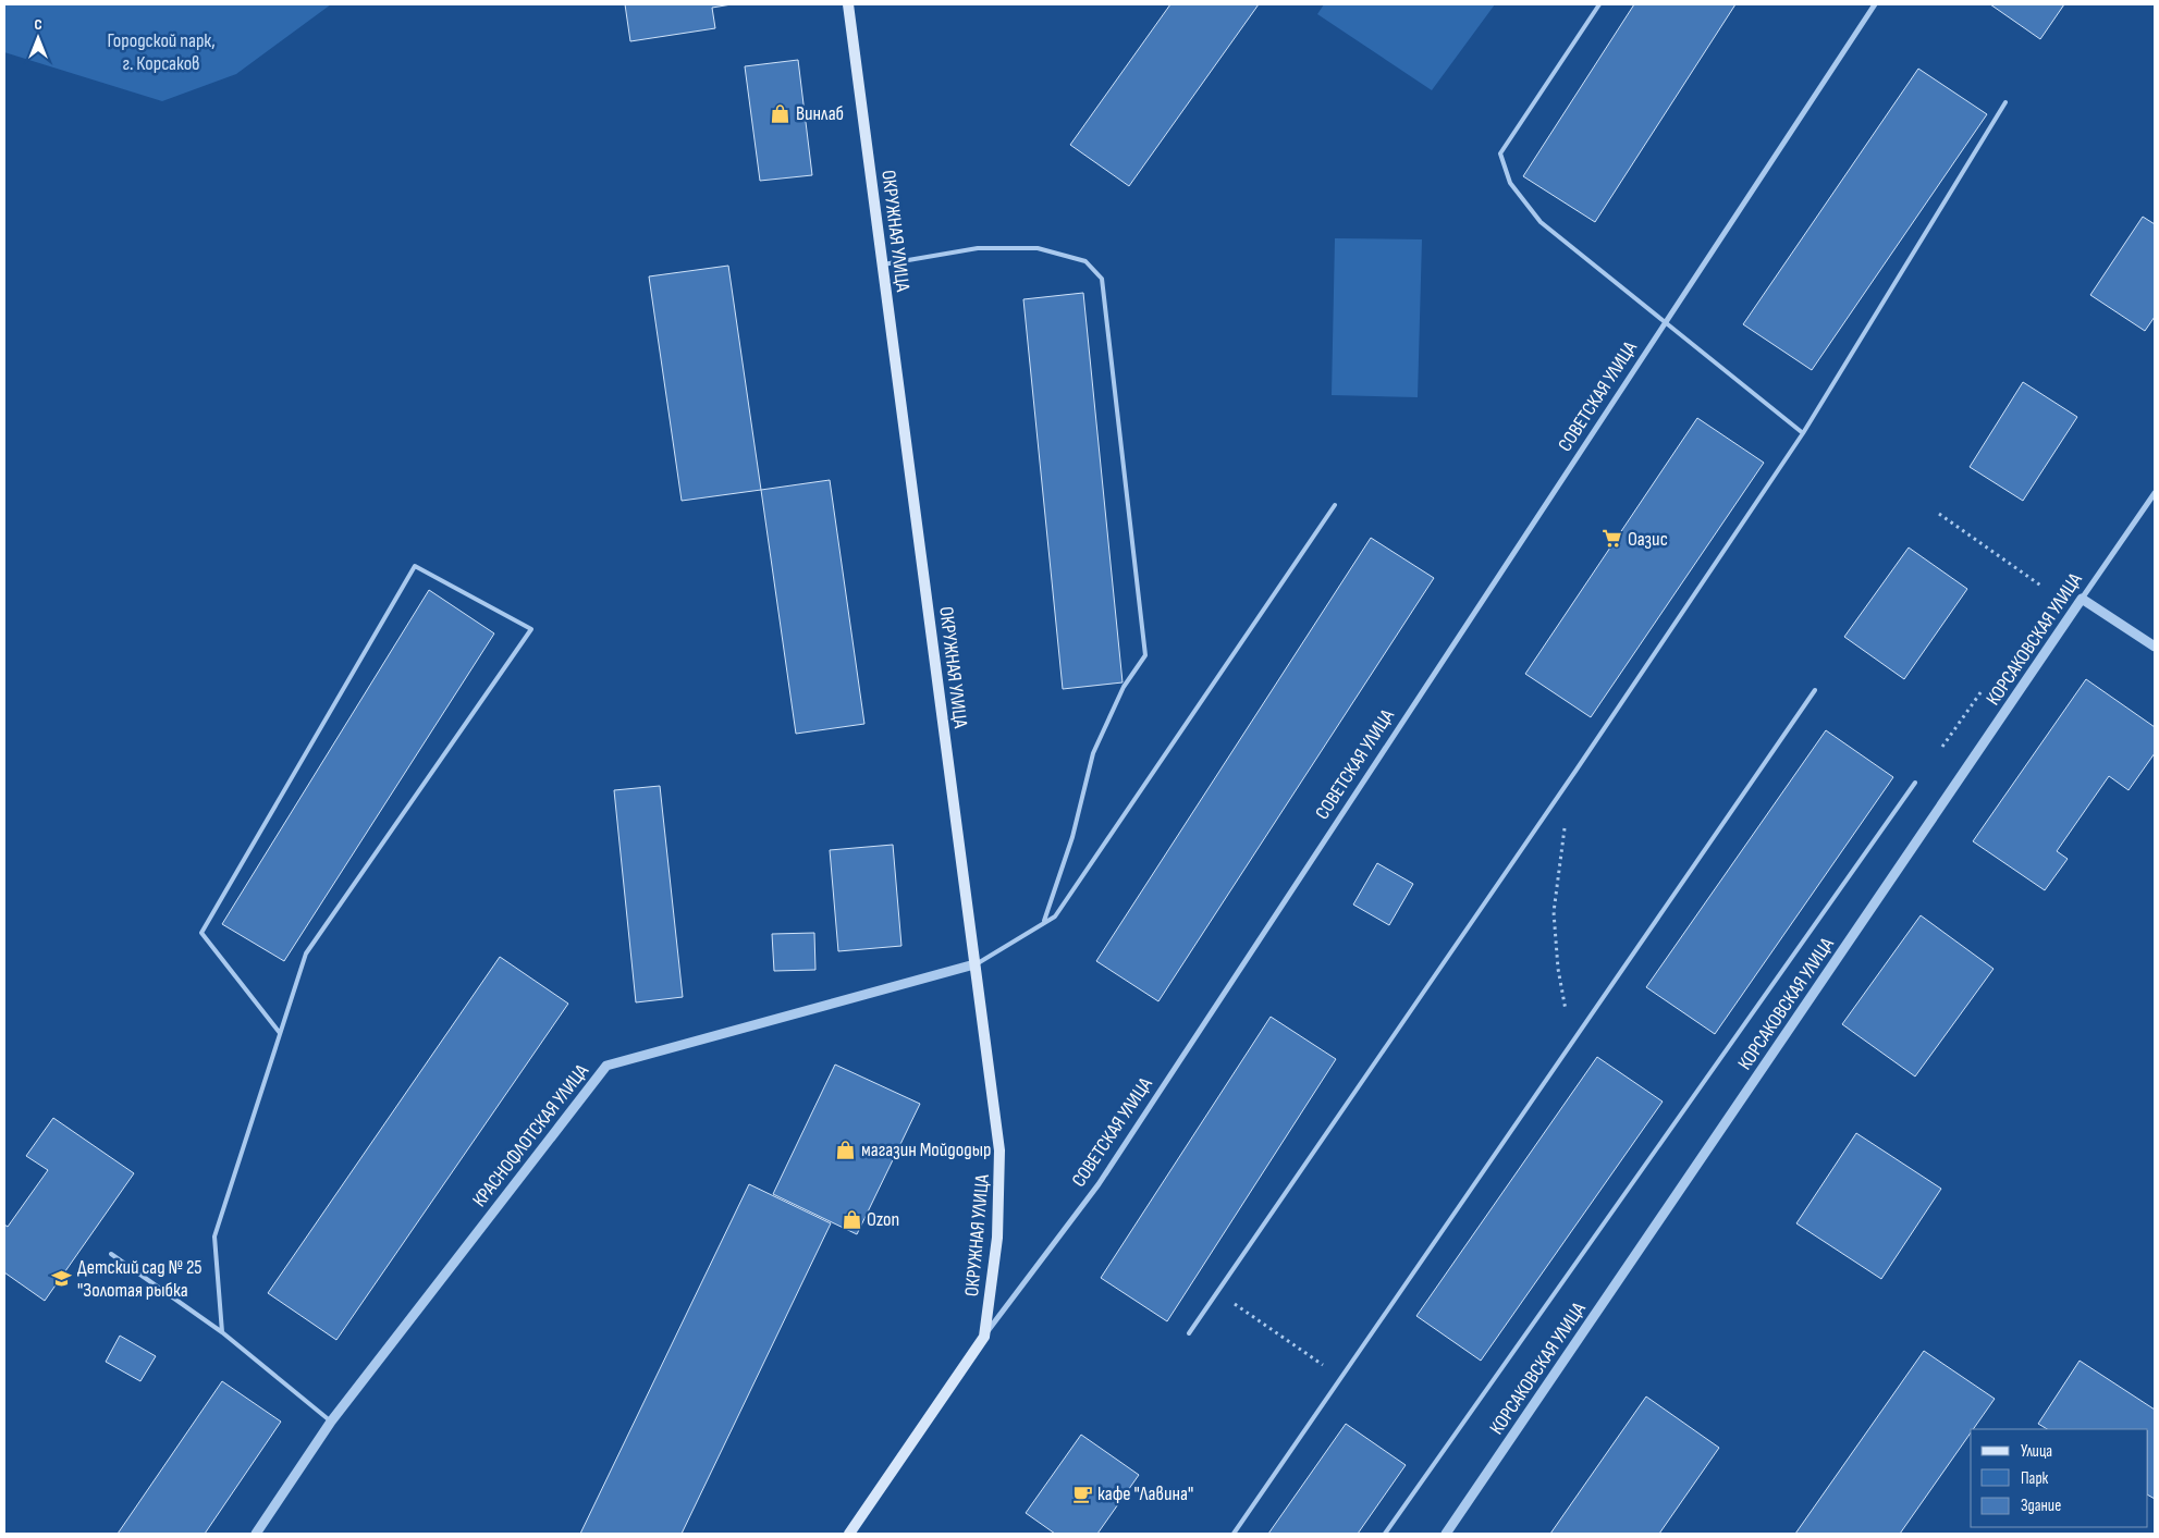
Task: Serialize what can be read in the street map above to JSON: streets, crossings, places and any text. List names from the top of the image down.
{
  "streets": {
    "main road": ["ОКРУЖНАЯ УЛИЦА", "СОВЕТСКАЯ УЛИЦА"],
    "street": ["КОРСАКОВСКАЯ УЛИЦА", "КРАСНОФЛОТСКАЯ УЛИЦА"]
  },
  "crossings": [
    ["ОКРУЖНАЯ УЛИЦА", "СОВЕТСКАЯ УЛИЦА"],
    ["ОКРУЖНАЯ УЛИЦА", "КРАСНОФЛОТСКАЯ УЛИЦА"]
  ],
  "parks": ["Городской парк, г. Корсаков"],
  "places": {
    "shop": ["Винлаб", "магазин Мойдодыр", "Ozon"],
    "supermarket": ["Оазис"],
    "school or university": ["Детский сад № 25 \"Золотая рыбка"],
    "cafe": ["кафе \"Лавина\""]
  },
  "legend": ["Улица", "Парк", "Здание"],
  "north": "top"
}
